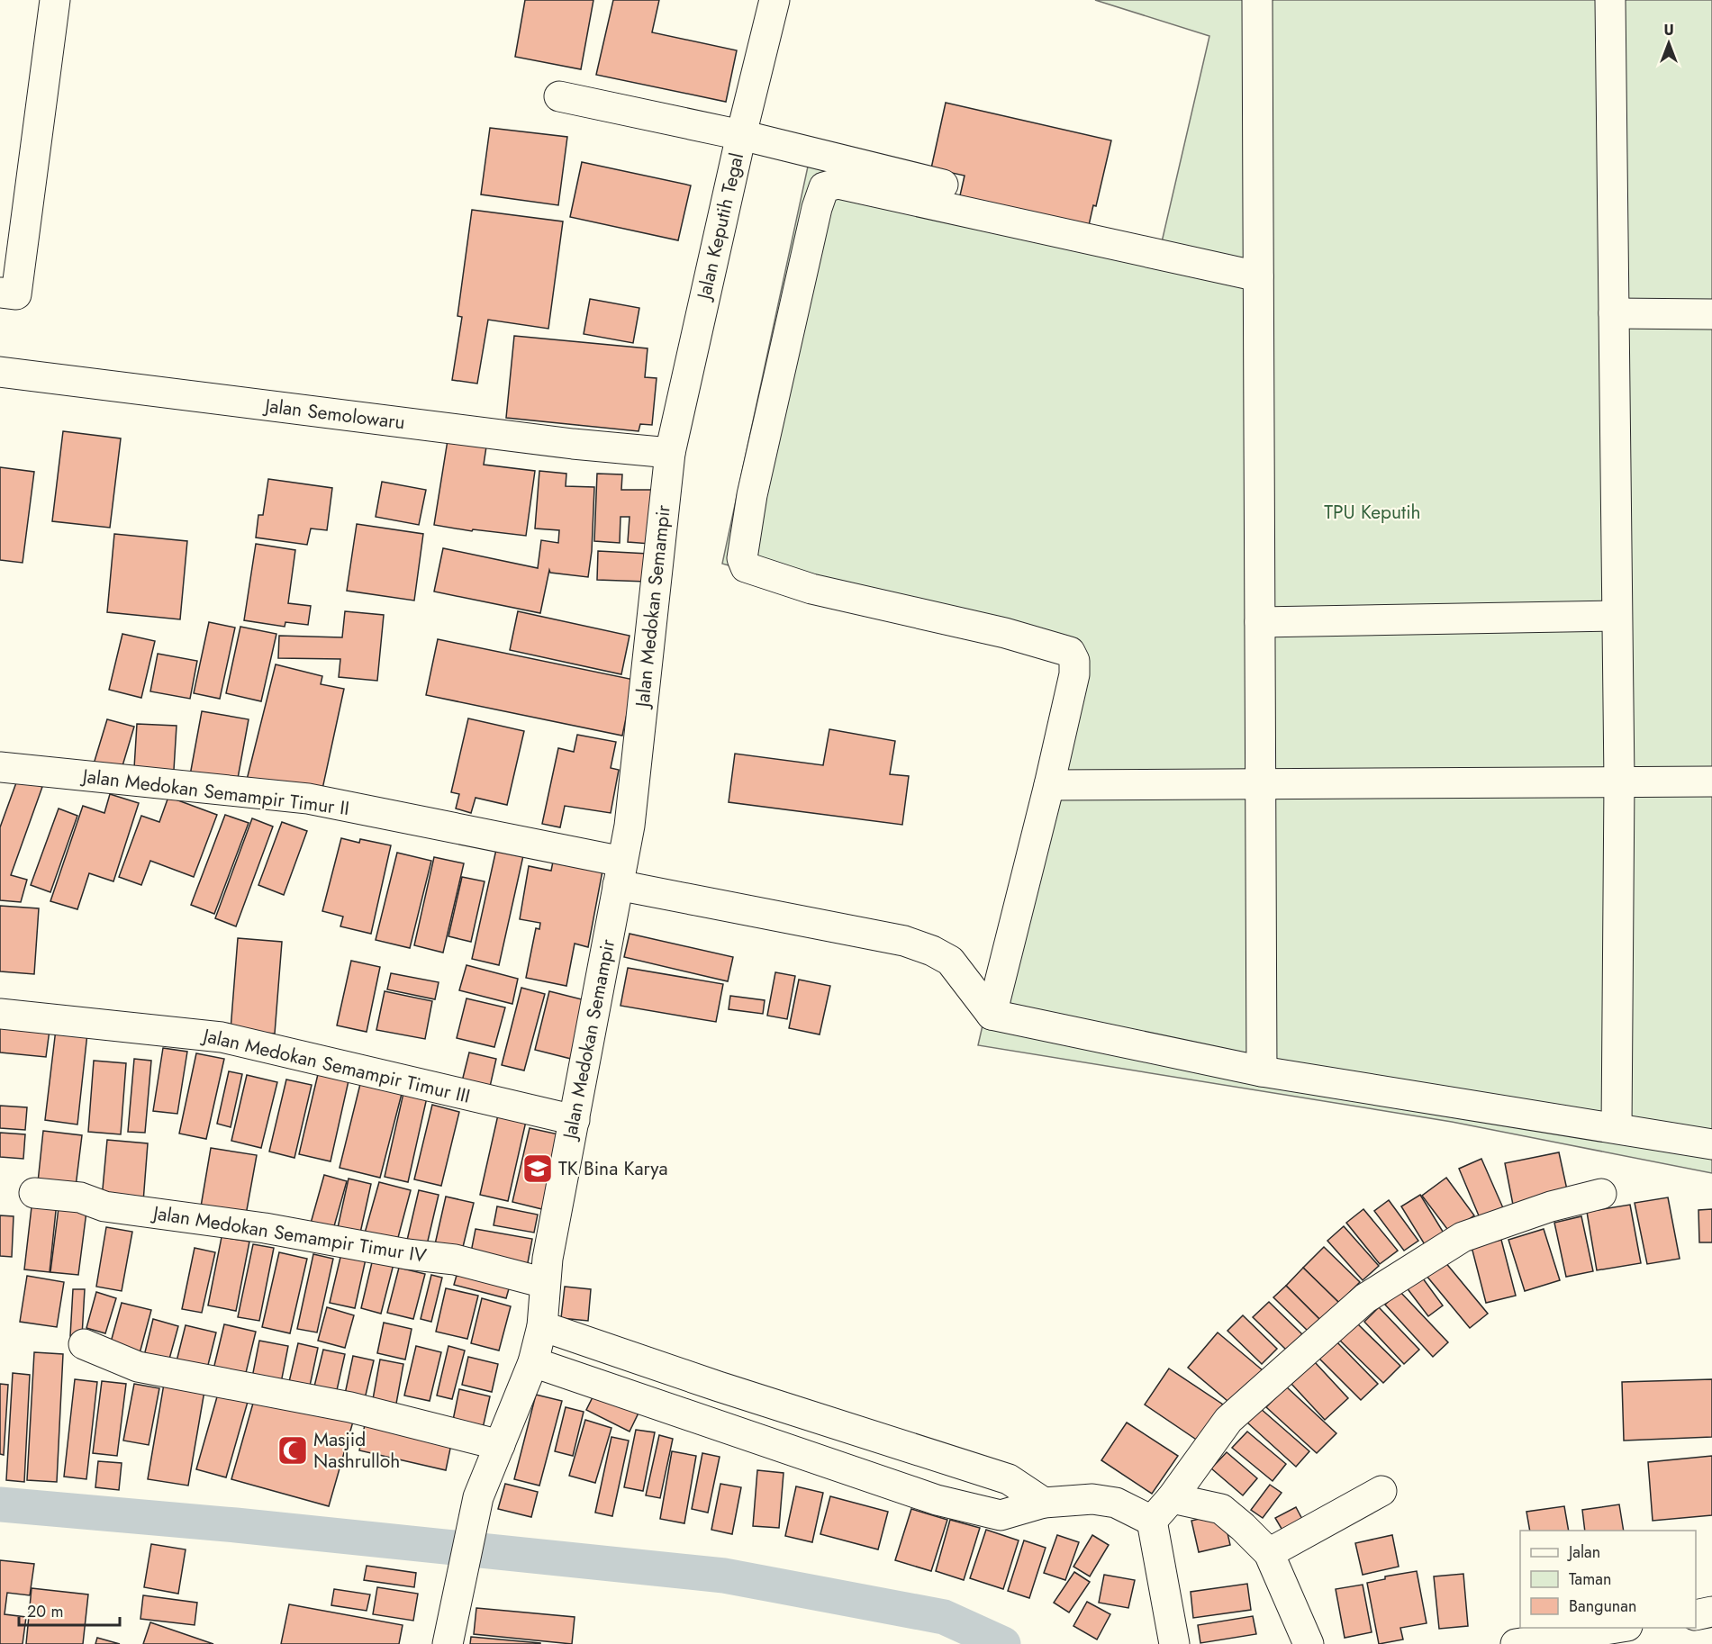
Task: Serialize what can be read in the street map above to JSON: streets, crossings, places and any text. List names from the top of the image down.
{
  "streets": {
    "street": [
      "Jalan Keputih Tegal",
      "Jalan Semolowaru",
      "Jalan Medokan Semampir",
      "Jalan Medokan Semampir Timur II",
      "Jalan Medokan Semampir Timur III",
      "Jalan Medokan Semampir Timur IV"
    ]
  },
  "crossings": [
    ["Jalan Keputih Tegal", "Jalan Semolowaru"],
    ["Jalan Keputih Tegal", "Jalan Medokan Semampir"],
    ["Jalan Semolowaru", "Jalan Medokan Semampir"],
    ["Jalan Medokan Semampir", "Jalan Medokan Semampir Timur II"],
    ["Jalan Medokan Semampir", "Jalan Medokan Semampir Timur III"],
    ["Jalan Medokan Semampir", "Jalan Medokan Semampir Timur IV"]
  ],
  "parks": ["TPU Keputih"],
  "places": {
    "school or university": ["TK Bina Karya"],
    "mosque": ["Masjid Nashrulloh"]
  },
  "legend": ["Jalan", "Taman", "Bangunan"],
  "scale_bar": "20 m",
  "north": "top"
}
